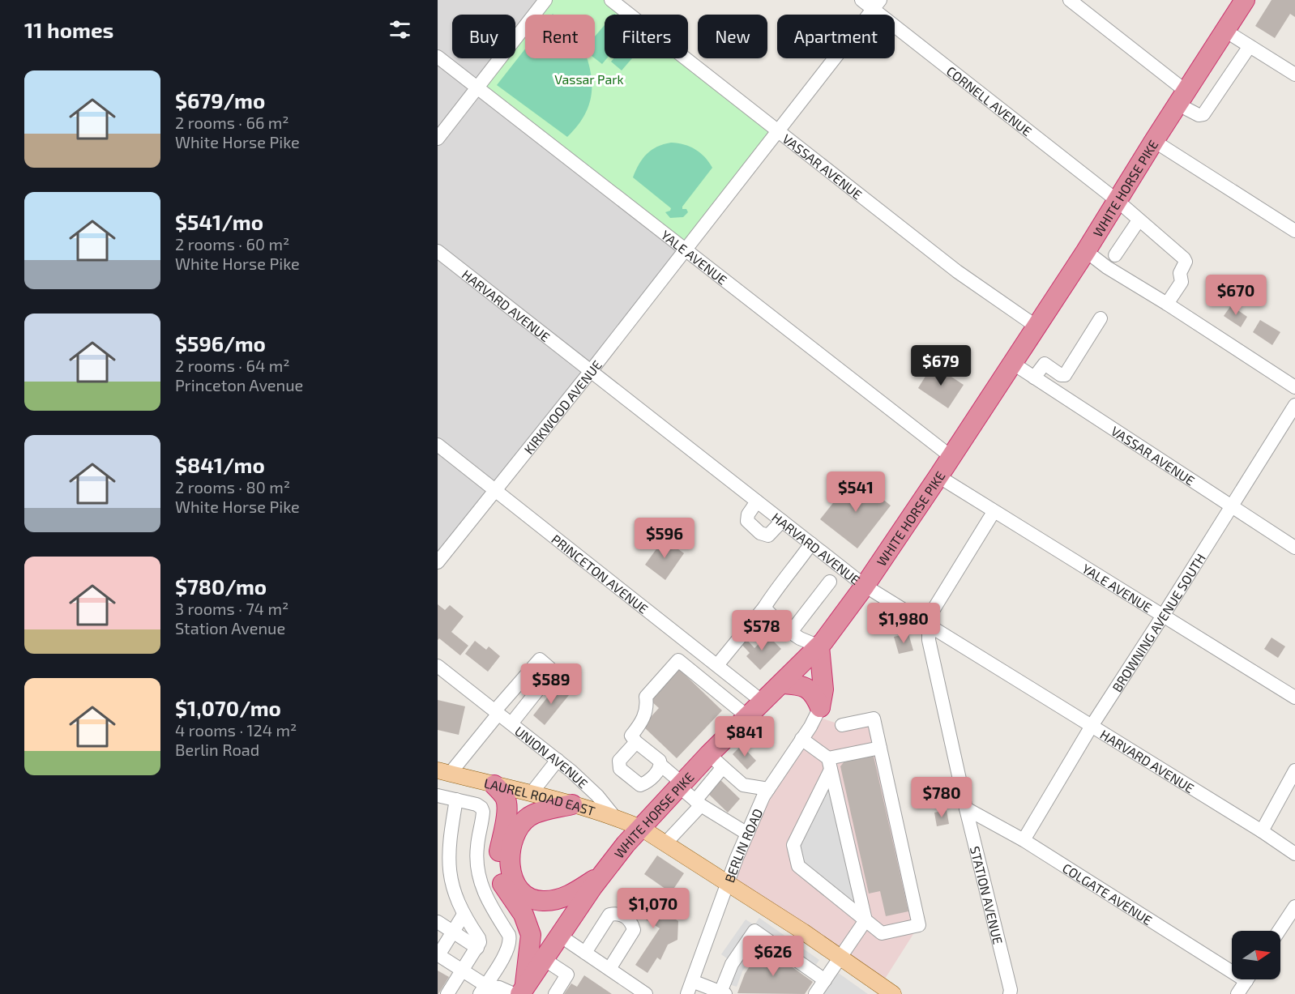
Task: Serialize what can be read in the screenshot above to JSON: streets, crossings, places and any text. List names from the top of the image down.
{
  "streets": {
    "highway": ["WHITE HORSE PIKE"],
    "main road": ["LAUREL ROAD EAST"],
    "street": [
      "CORNELL AVENUE",
      "VASSAR AVENUE",
      "YALE AVENUE",
      "HARVARD AVENUE",
      "KIRKWOOD AVENUE",
      "PRINCETON AVENUE",
      "BROWNING AVENUE SOUTH",
      "UNION AVENUE",
      "BERLIN ROAD",
      "COLGATE AVENUE",
      "STATION AVENUE"
    ]
  },
  "crossings": [
    ["CORNELL AVENUE", "WHITE HORSE PIKE"],
    ["CORNELL AVENUE", "KIRKWOOD AVENUE"],
    ["VASSAR AVENUE", "WHITE HORSE PIKE"],
    ["VASSAR AVENUE", "KIRKWOOD AVENUE"],
    ["VASSAR AVENUE", "BROWNING AVENUE SOUTH"],
    ["WHITE HORSE PIKE", "YALE AVENUE"],
    ["WHITE HORSE PIKE", "HARVARD AVENUE"],
    ["WHITE HORSE PIKE", "PRINCETON AVENUE"],
    ["WHITE HORSE PIKE", "LAUREL ROAD EAST"],
    ["YALE AVENUE", "KIRKWOOD AVENUE"],
    ["YALE AVENUE", "BROWNING AVENUE SOUTH"],
    ["HARVARD AVENUE", "KIRKWOOD AVENUE"],
    ["HARVARD AVENUE", "BROWNING AVENUE SOUTH"],
    ["HARVARD AVENUE", "STATION AVENUE"],
    ["KIRKWOOD AVENUE", "PRINCETON AVENUE"],
    ["BROWNING AVENUE SOUTH", "COLGATE AVENUE"],
    ["UNION AVENUE", "LAUREL ROAD EAST"],
    ["LAUREL ROAD EAST", "BERLIN ROAD"],
    ["COLGATE AVENUE", "STATION AVENUE"]
  ],
  "parks": ["Vassar Park"],
  "north": "right",
  "page": {
    "heading": "11 homes",
    "chip": [
      "Buy",
      "Rent",
      "Filters",
      "New",
      "Apartment"
    ],
    "list": [
      {
        "name": "$679/mo",
        "note": "2 rooms · 66 m² · White Horse Pike"
      },
      {
        "name": "$541/mo",
        "note": "2 rooms · 60 m² · White Horse Pike"
      },
      {
        "name": "$596/mo",
        "note": "2 rooms · 64 m² · Princeton Avenue"
      },
      {
        "name": "$841/mo",
        "note": "2 rooms · 80 m² · White Horse Pike"
      },
      {
        "name": "$780/mo",
        "note": "3 rooms · 74 m² · Station Avenue"
      },
      {
        "name": "$1,070/mo",
        "note": "4 rooms · 124 m² · Berlin Road"
      }
    ],
    "price": [
      "$670",
      "$679",
      "$541",
      "$596",
      "$1,980",
      "$578",
      "$589",
      "$841",
      "$780",
      "$1,070",
      "$626"
    ]
  }
}
